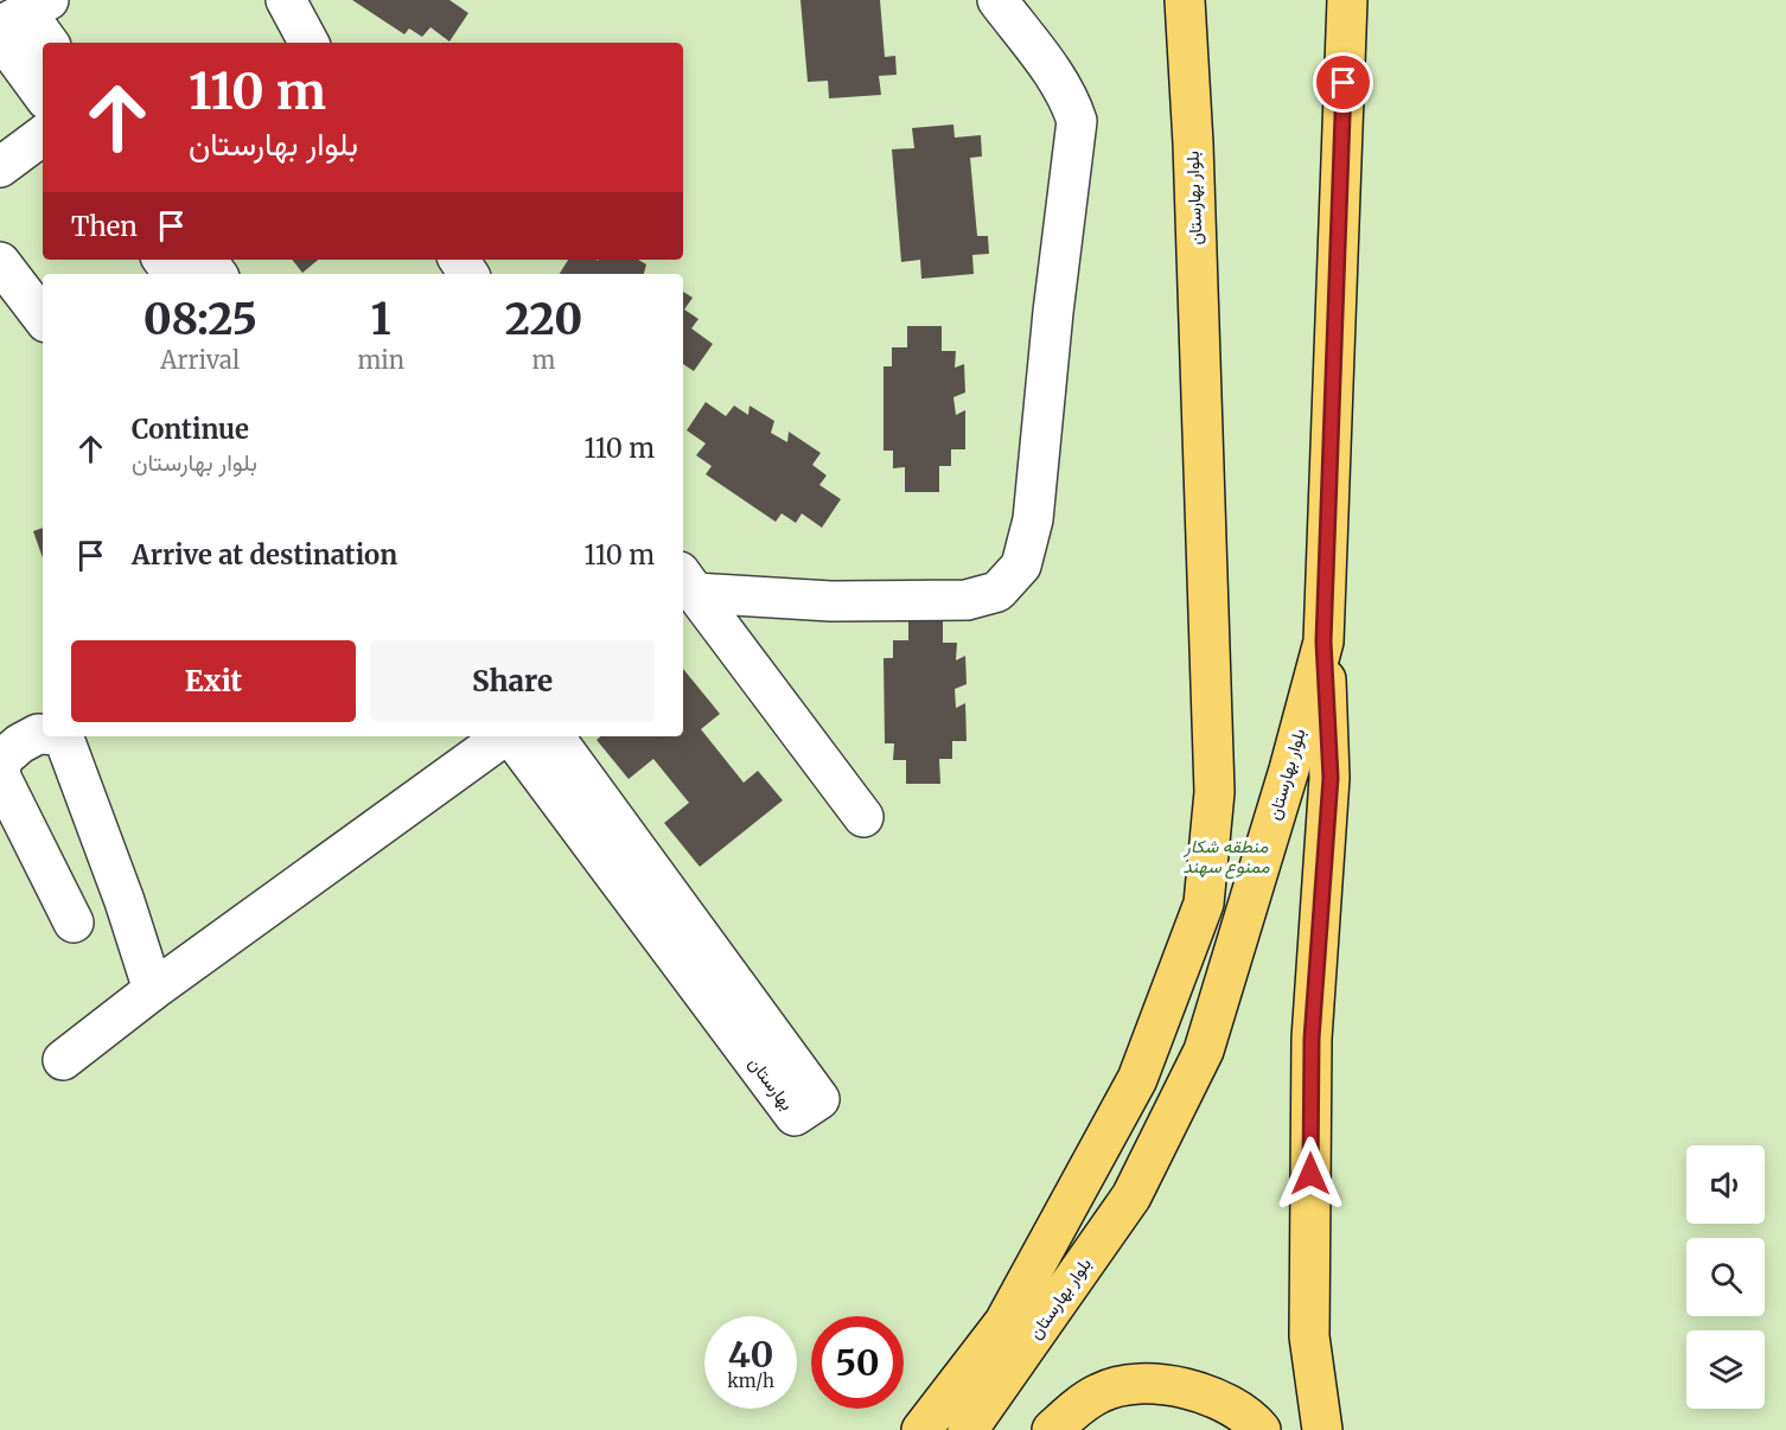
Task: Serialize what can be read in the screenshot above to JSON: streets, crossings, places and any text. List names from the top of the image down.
{
  "streets": {
    "main road": ["بلوار بهارستان"],
    "street": ["بهارستان"]
  },
  "parks": ["منطقه شکار ممنوع سهند"],
  "page": {
    "turn": ["110 m", "بلوار بهارستان"],
    "then": "Then",
    "eta": [
      "08:25",
      "Arrival",
      "1",
      "min",
      "220",
      "m"
    ],
    "list": [
      {
        "name": "Continue",
        "note": "بلوار بهارستان",
        "value": "110 m"
      },
      {
        "name": "Arrive at destination",
        "value": "110 m"
      }
    ],
    "buttons": ["Exit", "Share"],
    "speed": "40 km/h",
    "limit": "50"
  }
}
